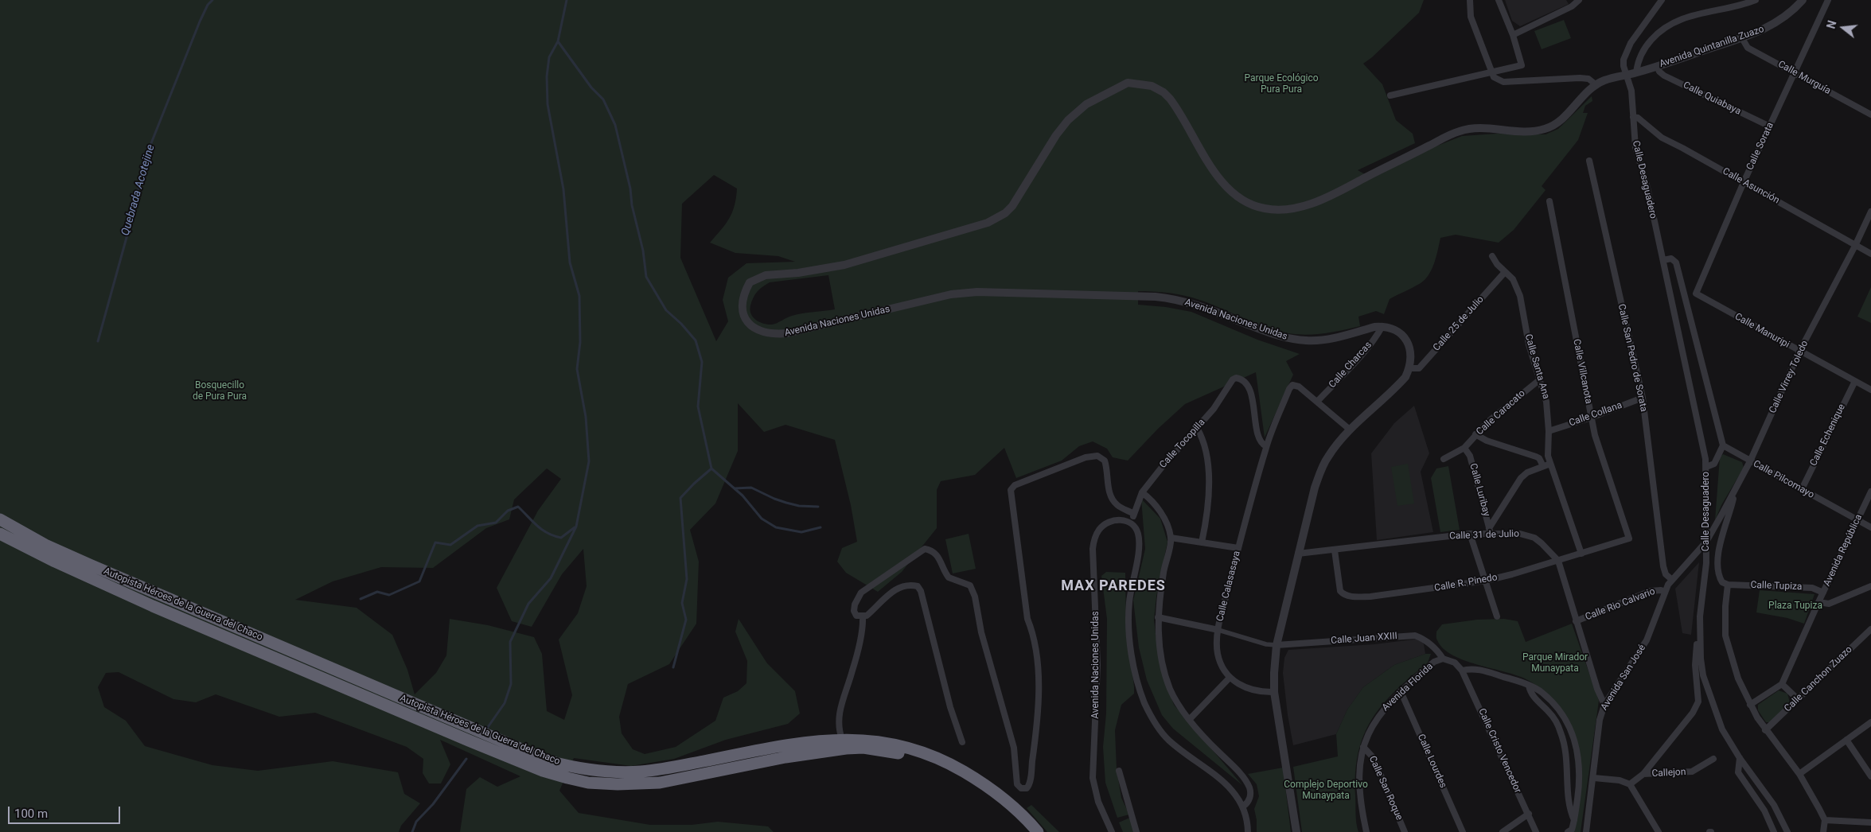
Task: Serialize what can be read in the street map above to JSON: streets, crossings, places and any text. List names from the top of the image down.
{
  "streets": {
    "highway": ["Autopista Héroes de la Guerra del Chaco"],
    "street": [
      "Avenida Quintanilla Zuazo",
      "Calle Murguía",
      "Calle Quiabaya",
      "Calle Sorata",
      "Calle Desaguadero",
      "Calle Asunción",
      "Avenida Naciones Unidas",
      "Calle 25 de Julio",
      "Calle Manuripi",
      "Calle San Pedro de Sorata",
      "Calle Charcas",
      "Calle Santa Ana",
      "Calle Villcanota",
      "Calle Virrey Toledo",
      "Calle Caracato",
      "Calle Collana",
      "Calle Echenique",
      "Calle Tocopilla",
      "Calle Pilcomayo",
      "Calle Luribay",
      "Calle 31 de Julio",
      "Avenida República",
      "Calle R. Pinedo",
      "Calle Calasasaya",
      "Calle Tupiza",
      "Calle Rio Calvario",
      "Calle Juan XXIII",
      "Avenida San José",
      "Calle Canchon Zuazo",
      "Avenida Florida",
      "Calle Cristo Vencedor",
      "Calle Lourdes",
      "Callejon",
      "Calle San Roque"
    ]
  },
  "crossings": [
    ["Avenida Quintanilla Zuazo", "Calle Murguía"],
    ["Avenida Quintanilla Zuazo", "Calle Quiabaya"],
    ["Avenida Quintanilla Zuazo", "Avenida Naciones Unidas"],
    ["Calle Murguía", "Calle Sorata"],
    ["Calle Quiabaya", "Calle Sorata"],
    ["Calle Sorata", "Calle Asunción"],
    ["Calle Sorata", "Calle Manuripi"],
    ["Calle Desaguadero", "Calle Asunción"],
    ["Calle Desaguadero", "Avenida Naciones Unidas"],
    ["Calle Desaguadero", "Calle Virrey Toledo"],
    ["Calle Desaguadero", "Avenida San José"],
    ["Calle Asunción", "Calle Virrey Toledo"],
    ["Avenida Naciones Unidas", "Calle Charcas"],
    ["Avenida Naciones Unidas", "Calle Tocopilla"],
    ["Calle 25 de Julio", "Calle Santa Ana"],
    ["Calle Manuripi", "Calle Virrey Toledo"],
    ["Calle Manuripi", "Calle Echenique"],
    ["Calle San Pedro de Sorata", "Calle Collana"],
    ["Calle San Pedro de Sorata", "Avenida San José"],
    ["Calle Charcas", "Calle Calasasaya"],
    ["Calle Santa Ana", "Calle Caracato"],
    ["Calle Santa Ana", "Calle Collana"],
    ["Calle Santa Ana", "Calle R. Pinedo"],
    ["Calle Villcanota", "Calle Collana"],
    ["Calle Villcanota", "Calle R. Pinedo"],
    ["Calle Virrey Toledo", "Calle Pilcomayo"],
    ["Calle Virrey Toledo", "Avenida San José"],
    ["Calle Caracato", "Calle Luribay"],
    ["Calle Echenique", "Calle Pilcomayo"],
    ["Calle Tocopilla", "Calle Calasasaya"],
    ["Calle Pilcomayo", "Avenida República"],
    ["Calle Luribay", "Calle 31 de Julio"],
    ["Calle 31 de Julio", "Calle R. Pinedo"],
    ["Calle 31 de Julio", "Calle Rio Calvario"],
    ["Calle 31 de Julio", "Avenida San José"],
    ["Avenida República", "Calle Tupiza"],
    ["Calle Rio Calvario", "Avenida San José"],
    ["Calle Juan XXIII", "Avenida Florida"],
    ["Avenida Florida", "Calle Cristo Vencedor"],
    ["Avenida Florida", "Calle Lourdes"],
    ["Avenida Florida", "Calle San Roque"]
  ],
  "districts": ["MAX PAREDES"],
  "water": ["Quebrada Acotejine"],
  "parks": [
    "Parque Ecológico Pura Pura",
    "Bosquecillo de Pura Pura",
    "Plaza Tupiza",
    "Parque Mirador Munaypata",
    "Complejo Deportivo Munaypata"
  ],
  "scale_bar": "100 m",
  "north": "left"
}
